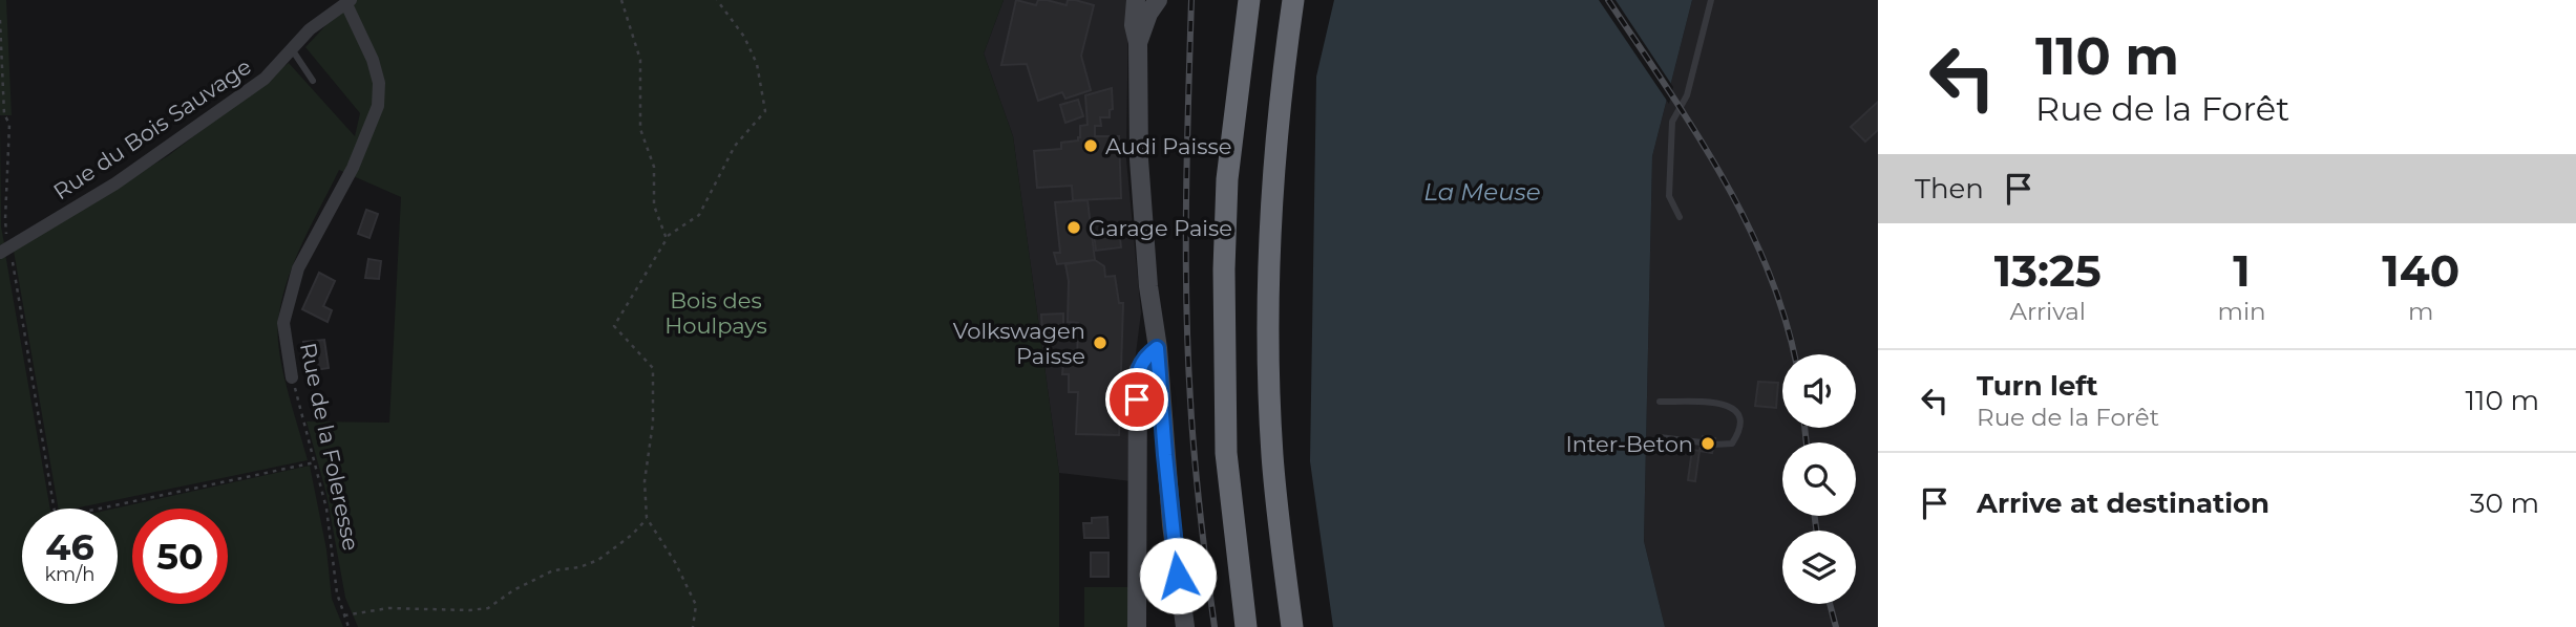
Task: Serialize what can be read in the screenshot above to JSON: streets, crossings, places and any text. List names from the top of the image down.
{
  "streets": {
    "street": ["Rue du Bois Sauvage", "Rue de la Foleresse"]
  },
  "crossings": [
    ["Rue du Bois Sauvage", "Rue de la Foleresse"]
  ],
  "water": ["La Meuse"],
  "parks": ["Bois des Houlpays"],
  "places": [
    "Audi Paisse",
    "Garage Paise",
    "Volkswagen Paisse",
    "Inter-Beton"
  ],
  "page": {
    "turn": ["110 m", "Rue de la Forêt"],
    "then": "Then",
    "eta": [
      "13:25",
      "Arrival",
      "1",
      "min",
      "140",
      "m"
    ],
    "list": [
      {
        "name": "Turn left",
        "note": "Rue de la Forêt",
        "value": "110 m"
      },
      {
        "name": "Arrive at destination",
        "value": "30 m"
      }
    ],
    "speed": "46 km/h",
    "limit": "50"
  }
}
